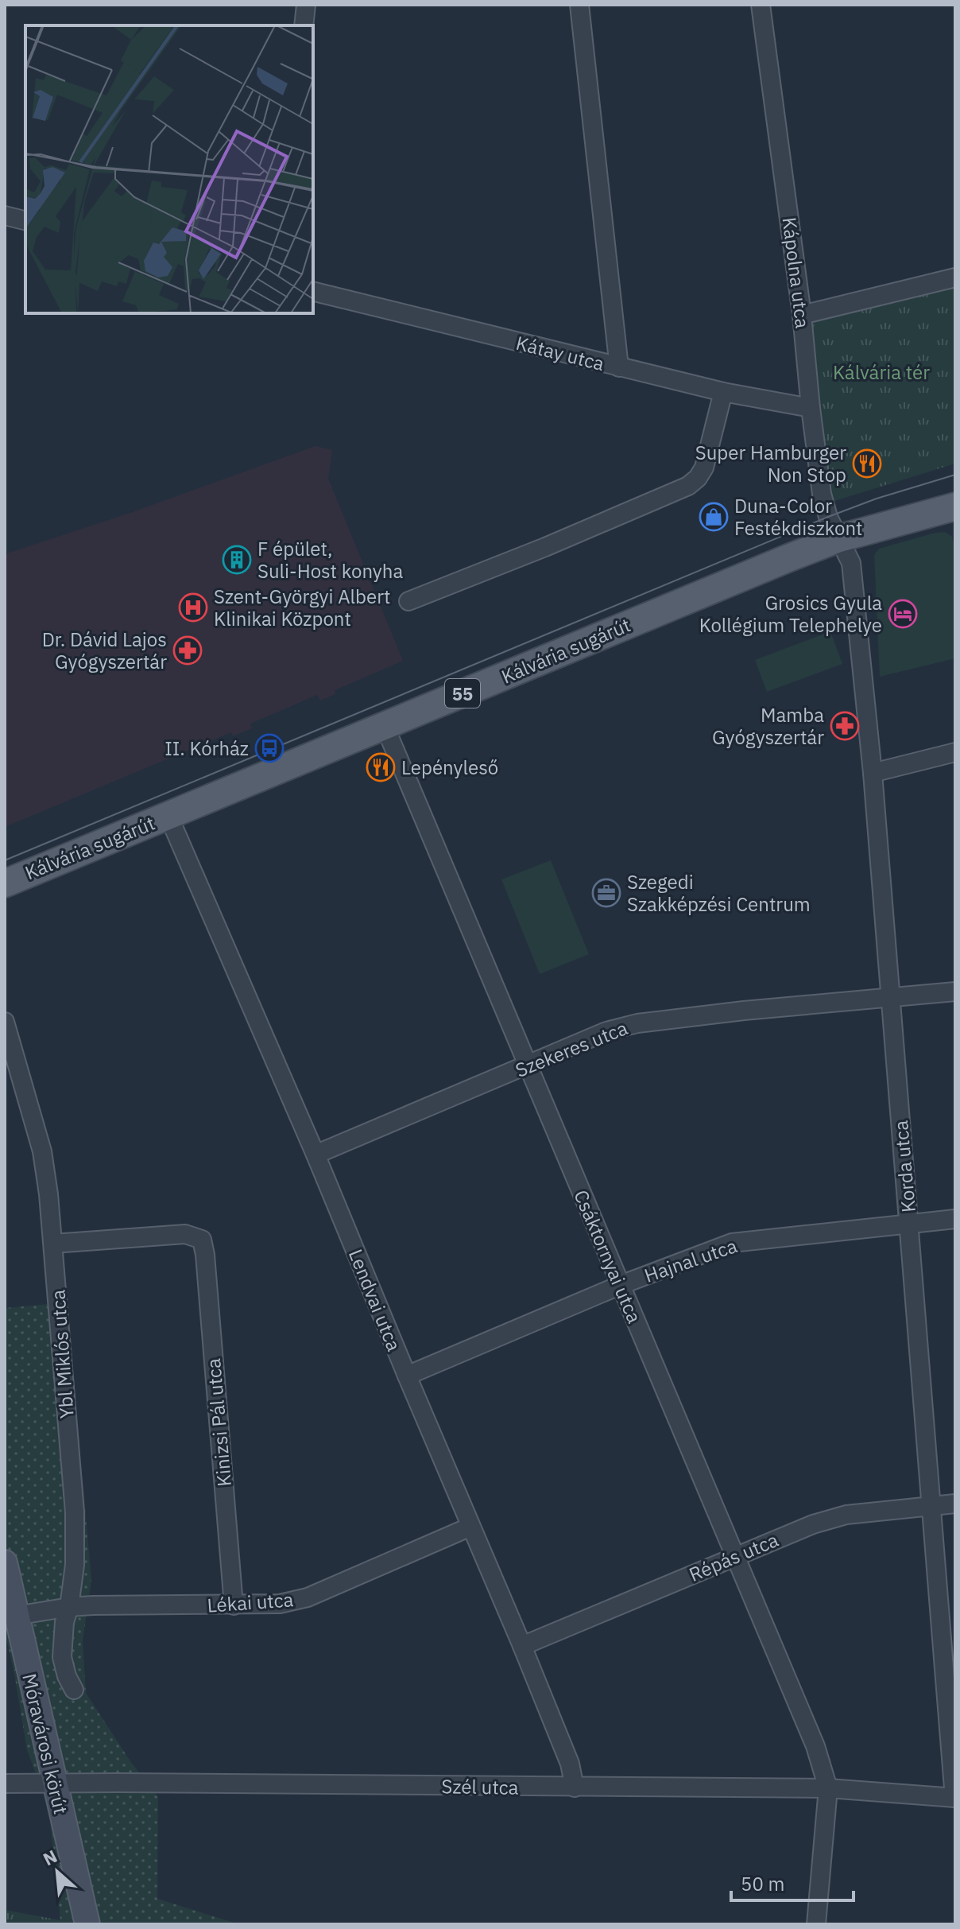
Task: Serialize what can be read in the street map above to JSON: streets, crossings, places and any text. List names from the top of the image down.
{
  "streets": {
    "main road": ["Kálvária sugárút", "55", "Móravárosi körút"],
    "street": [
      "Kápolna utca",
      "Kátay utca",
      "Szekeres utca",
      "Korda utca",
      "Csáktornyai utca",
      "Hajnal utca",
      "Lendvai utca",
      "Ybl Miklós utca",
      "Kinizsi Pál utca",
      "Répás utca",
      "Lékai utca",
      "Szél utca"
    ]
  },
  "crossings": [
    ["Kápolna utca", "Kátay utca"],
    ["Kápolna utca", "Kálvária sugárút"],
    ["Kápolna utca", "Korda utca"],
    ["Kálvária sugárút", "Korda utca"],
    ["Kálvária sugárút", "Csáktornyai utca"],
    ["Kálvária sugárút", "Lendvai utca"],
    ["Szekeres utca", "Korda utca"],
    ["Szekeres utca", "Csáktornyai utca"],
    ["Szekeres utca", "Lendvai utca"],
    ["Korda utca", "Hajnal utca"],
    ["Korda utca", "Répás utca"],
    ["Korda utca", "Szél utca"],
    ["Csáktornyai utca", "Hajnal utca"],
    ["Csáktornyai utca", "Répás utca"],
    ["Csáktornyai utca", "Szél utca"],
    ["Hajnal utca", "Lendvai utca"],
    ["Lendvai utca", "Répás utca"],
    ["Lendvai utca", "Lékai utca"],
    ["Lendvai utca", "Szél utca"],
    ["Ybl Miklós utca", "Kinizsi Pál utca"],
    ["Ybl Miklós utca", "Lékai utca"],
    ["Kinizsi Pál utca", "Lékai utca"],
    ["Lékai utca", "Móravárosi körút"],
    ["Móravárosi körút", "Szél utca"]
  ],
  "parks": ["Kálvária tér"],
  "places": {
    "restaurant": ["Super Hamburger Non Stop", "Lepényleső"],
    "shop": ["Duna-Color Festékdiszkont"],
    "building": ["F épület, Suli-Host konyha"],
    "hospital": ["Szent-Györgyi Albert Klinikai Központ"],
    "hotel": ["Grosics Gyula Kollégium Telephelye"],
    "pharmacy": ["Dr. Dávid Lajos Gyógyszertár", "Mamba Gyógyszertár"],
    "bus stop": ["II. Kórház"],
    "office": ["Szegedi Szakképzési Centrum"]
  },
  "scale_bar": "50 m",
  "north": "top left"
}
